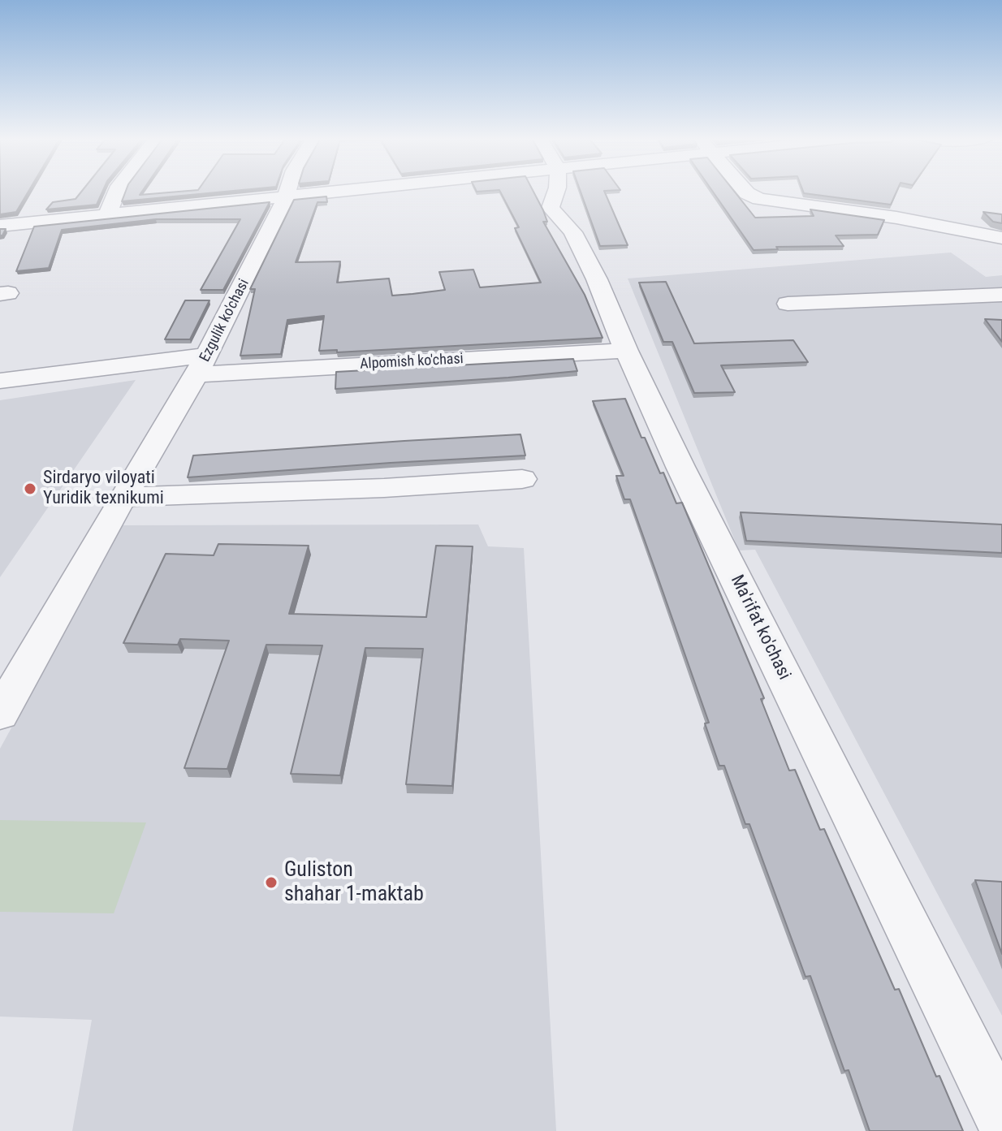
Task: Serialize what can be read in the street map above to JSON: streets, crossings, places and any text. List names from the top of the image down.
{
  "streets": {
    "street": ["Ezgulik ko'chasi", "Alpomish ko'chasi", "Ma'rifat ko'chasi"]
  },
  "crossings": [
    ["Ezgulik ko'chasi", "Alpomish ko'chasi"],
    ["Alpomish ko'chasi", "Ma'rifat ko'chasi"]
  ],
  "places": ["Sirdaryo viloyati Yuridik texnikumi", "Guliston shahar 1-maktab"]
}
